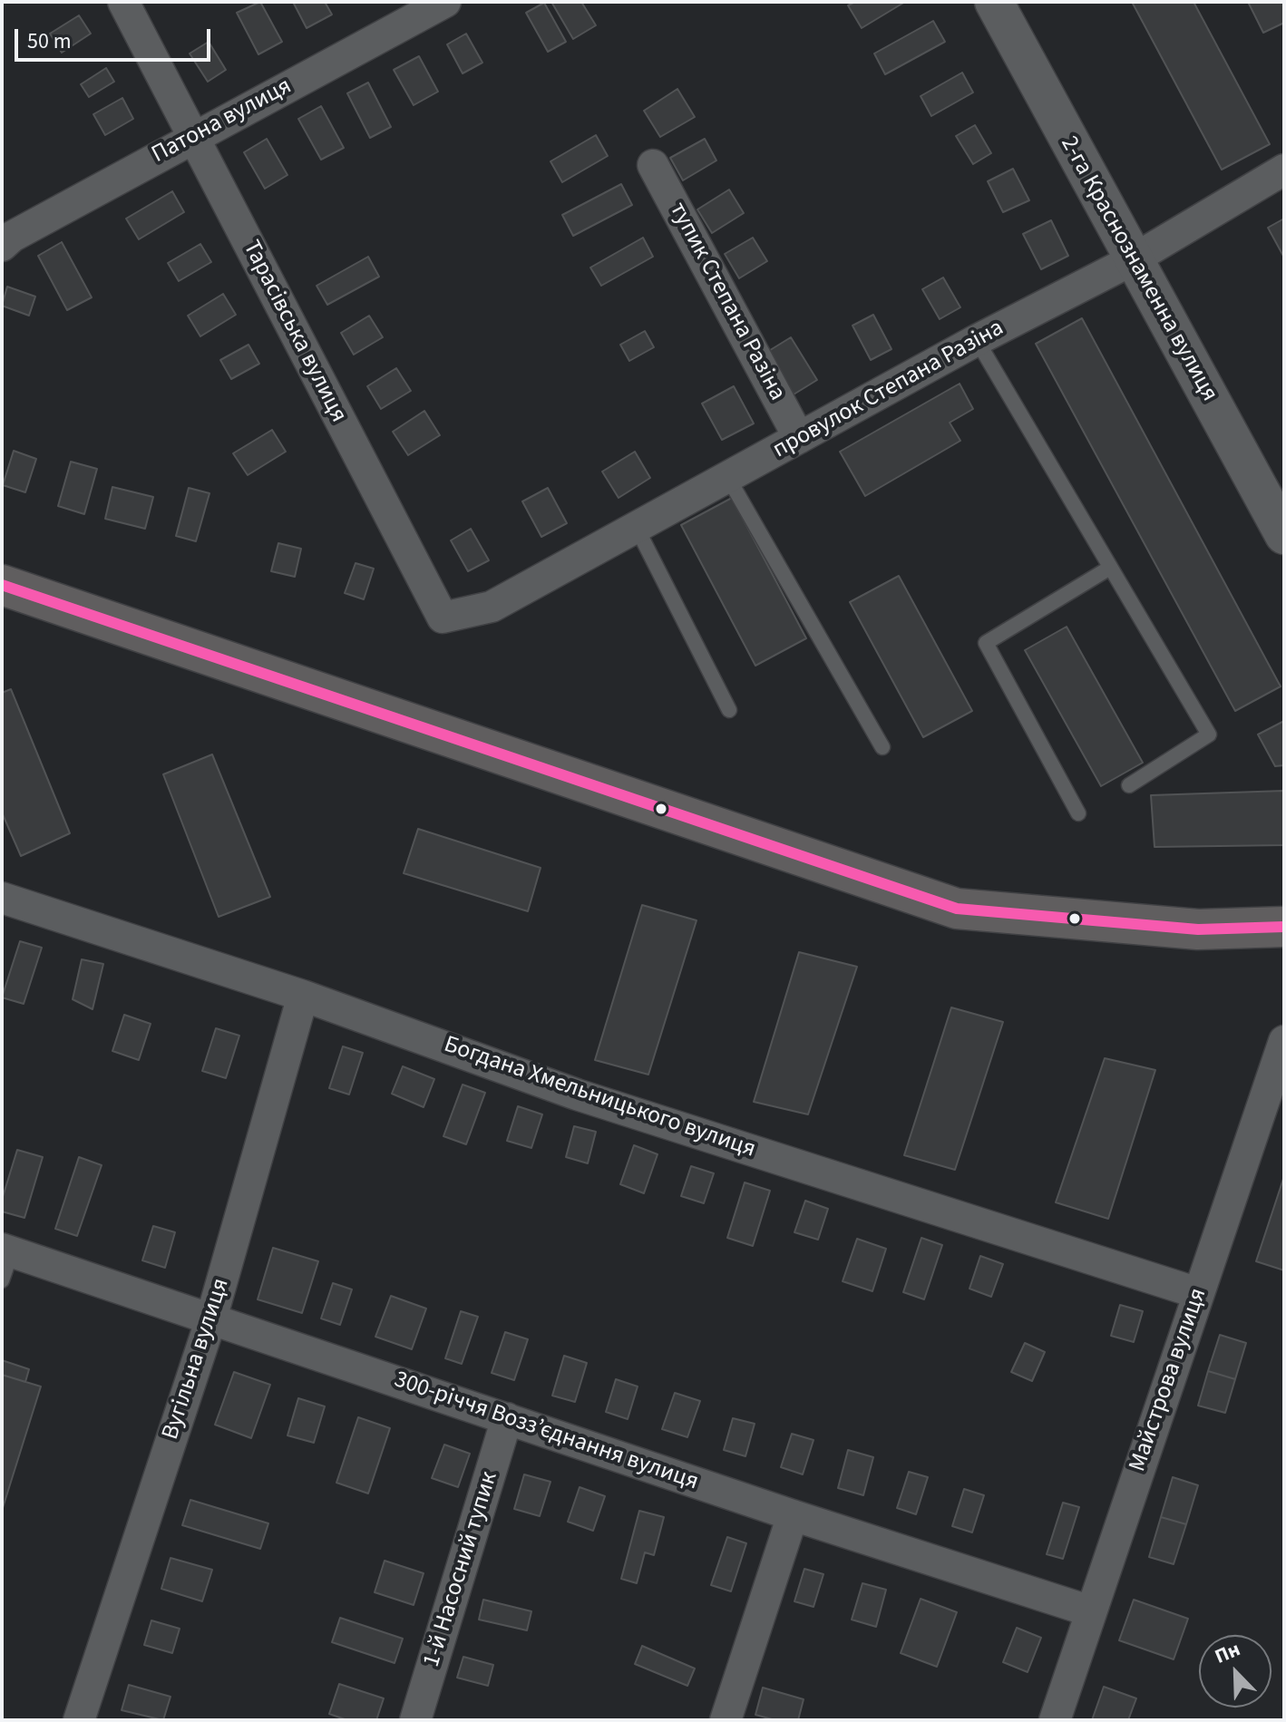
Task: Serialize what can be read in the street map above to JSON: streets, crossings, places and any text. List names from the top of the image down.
{
  "streets": {
    "street": [
      "Патона вулиця",
      "2-га Краснознаменна вулиця",
      "тупик Степана Разіна",
      "Тарасівська вулиця",
      "провулок Степана Разіна",
      "Богдана Хмельницького вулиця",
      "Вугільна вулиця",
      "Майстрова вулиця",
      "300-річчя Возз’єднання вулиця",
      "1-й Насосний тупик"
    ]
  },
  "crossings": [
    ["Патона вулиця", "Тарасівська вулиця"],
    ["2-га Краснознаменна вулиця", "провулок Степана Разіна"],
    ["тупик Степана Разіна", "провулок Степана Разіна"],
    ["Тарасівська вулиця", "провулок Степана Разіна"],
    ["Богдана Хмельницького вулиця", "Вугільна вулиця"],
    ["Богдана Хмельницького вулиця", "Майстрова вулиця"],
    ["Вугільна вулиця", "300-річчя Возз’єднання вулиця"],
    ["Майстрова вулиця", "300-річчя Возз’єднання вулиця"],
    ["300-річчя Возз’єднання вулиця", "1-й Насосний тупик"]
  ],
  "scale_bar": "50 m",
  "north": "top left"
}
